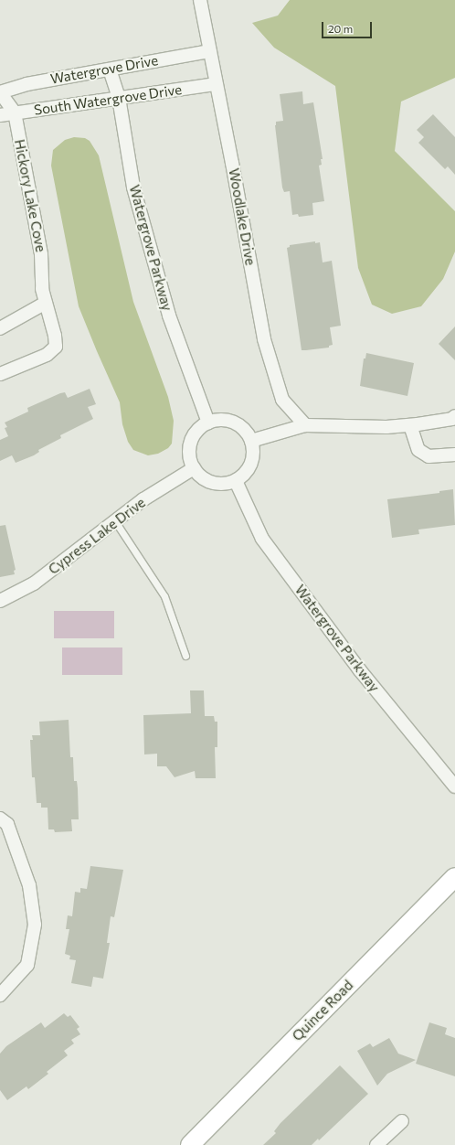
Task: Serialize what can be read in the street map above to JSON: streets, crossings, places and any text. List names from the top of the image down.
{
  "streets": {
    "main road": ["Quince Road"],
    "street": [
      "Watergrove Drive",
      "South Watergrove Drive",
      "Hickory Lake Cove",
      "Woodlake Drive",
      "Watergrove Parkway",
      "Cypress Lake Drive"
    ]
  },
  "crossings": [
    ["Watergrove Drive", "Hickory Lake Cove"],
    ["Watergrove Drive", "Woodlake Drive"],
    ["Watergrove Drive", "Watergrove Parkway"],
    ["South Watergrove Drive", "Hickory Lake Cove"],
    ["South Watergrove Drive", "Woodlake Drive"],
    ["South Watergrove Drive", "Watergrove Parkway"],
    ["Watergrove Parkway", "Cypress Lake Drive"]
  ],
  "scale_bar": "20 m"
}
